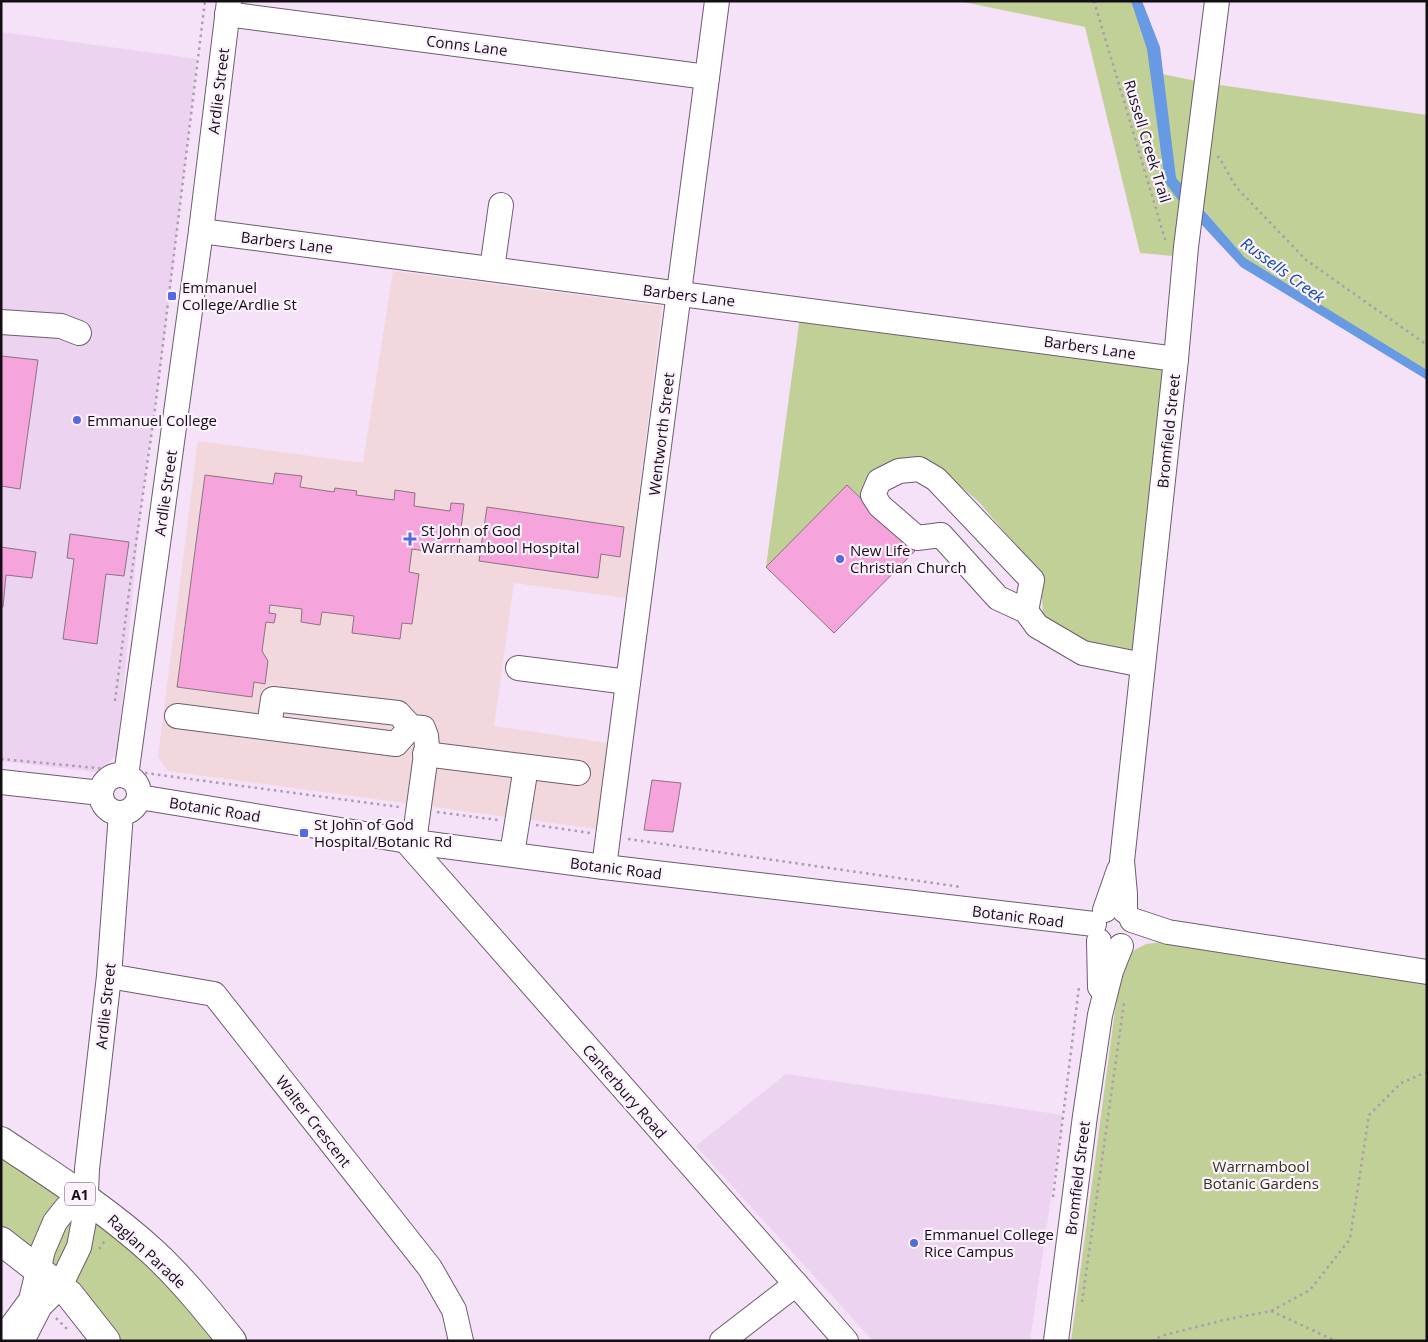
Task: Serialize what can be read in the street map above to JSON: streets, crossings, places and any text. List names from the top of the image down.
{
  "streets": {
    "highway": ["A1", "Raglan Parade"],
    "street": [
      "Conns Lane",
      "Ardlie Street",
      "Barbers Lane",
      "Bromfield Street",
      "Wentworth Street",
      "Botanic Road",
      "Canterbury Road",
      "Walter Crescent"
    ],
    "path": ["Russell Creek Trail"]
  },
  "crossings": [
    ["Conns Lane", "Ardlie Street"],
    ["Conns Lane", "Wentworth Street"],
    ["Ardlie Street", "Barbers Lane"],
    ["Ardlie Street", "Botanic Road"],
    ["Ardlie Street", "Walter Crescent"],
    ["Ardlie Street", "Raglan Parade"],
    ["Barbers Lane", "Bromfield Street"],
    ["Barbers Lane", "Wentworth Street"],
    ["Bromfield Street", "Botanic Road"],
    ["Wentworth Street", "Botanic Road"],
    ["Botanic Road", "Canterbury Road"]
  ],
  "water": ["Russells Creek"],
  "parks": ["Warrnambool Botanic Gardens"],
  "places": {
    "transit": ["Emmanuel College/Ardlie St", "St John of God Hospital/Botanic Rd"],
    "other": ["Emmanuel College", "New Life Christian Church", "Emmanuel College Rice Campus"],
    "health": ["St John of God Warrnambool Hospital"]
  }
}
